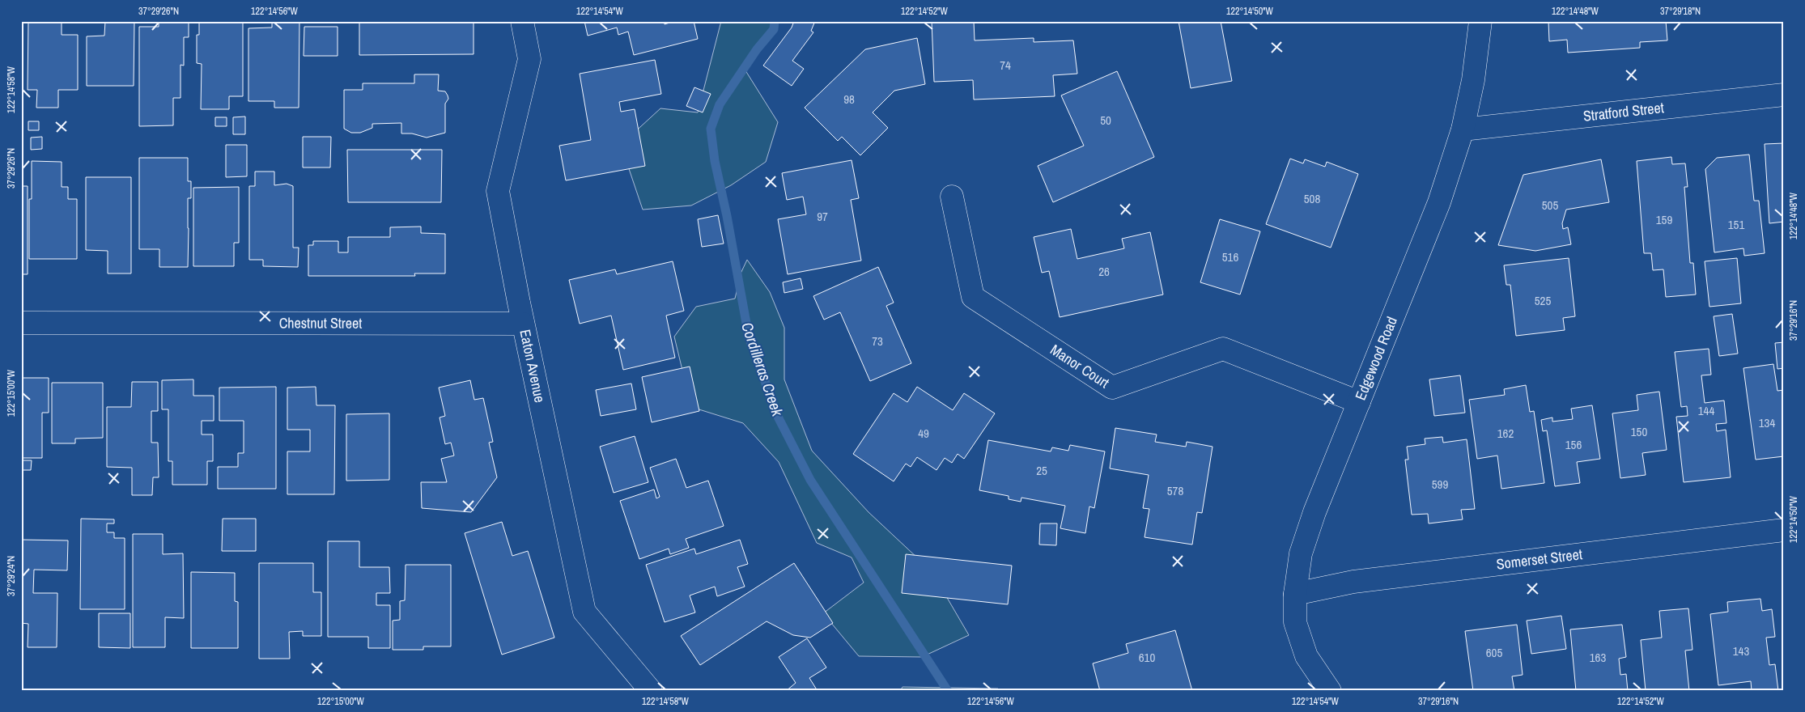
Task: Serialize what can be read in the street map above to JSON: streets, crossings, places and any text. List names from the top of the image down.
{
  "streets": {
    "street": [
      "Stratford Street",
      "Chestnut Street",
      "Edgewood Road",
      "Manor Court",
      "Eaton Avenue",
      "Somerset Street"
    ]
  },
  "crossings": [
    ["Stratford Street", "Edgewood Road"],
    ["Chestnut Street", "Eaton Avenue"],
    ["Edgewood Road", "Manor Court"],
    ["Edgewood Road", "Somerset Street"]
  ],
  "water": ["Cordilleras Creek"],
  "house_numbers": [
    "74",
    "98",
    "50",
    "508",
    "505",
    "97",
    "159",
    "151",
    "516",
    "26",
    "525",
    "73",
    "144",
    "134",
    "150",
    "49",
    "162",
    "156",
    "25",
    "599",
    "578",
    "143",
    "605",
    "610",
    "163"
  ],
  "coordinates": [
    "37°29'26\"N",
    "122°14'56\"W",
    "122°14'54\"W",
    "122°14'52\"W",
    "122°14'50\"W",
    "122°14'48\"W",
    "37°29'18\"N",
    "122°14'58\"W",
    "37°29'16\"N",
    "122°15'00\"W",
    "37°29'24\"N"
  ]
}
